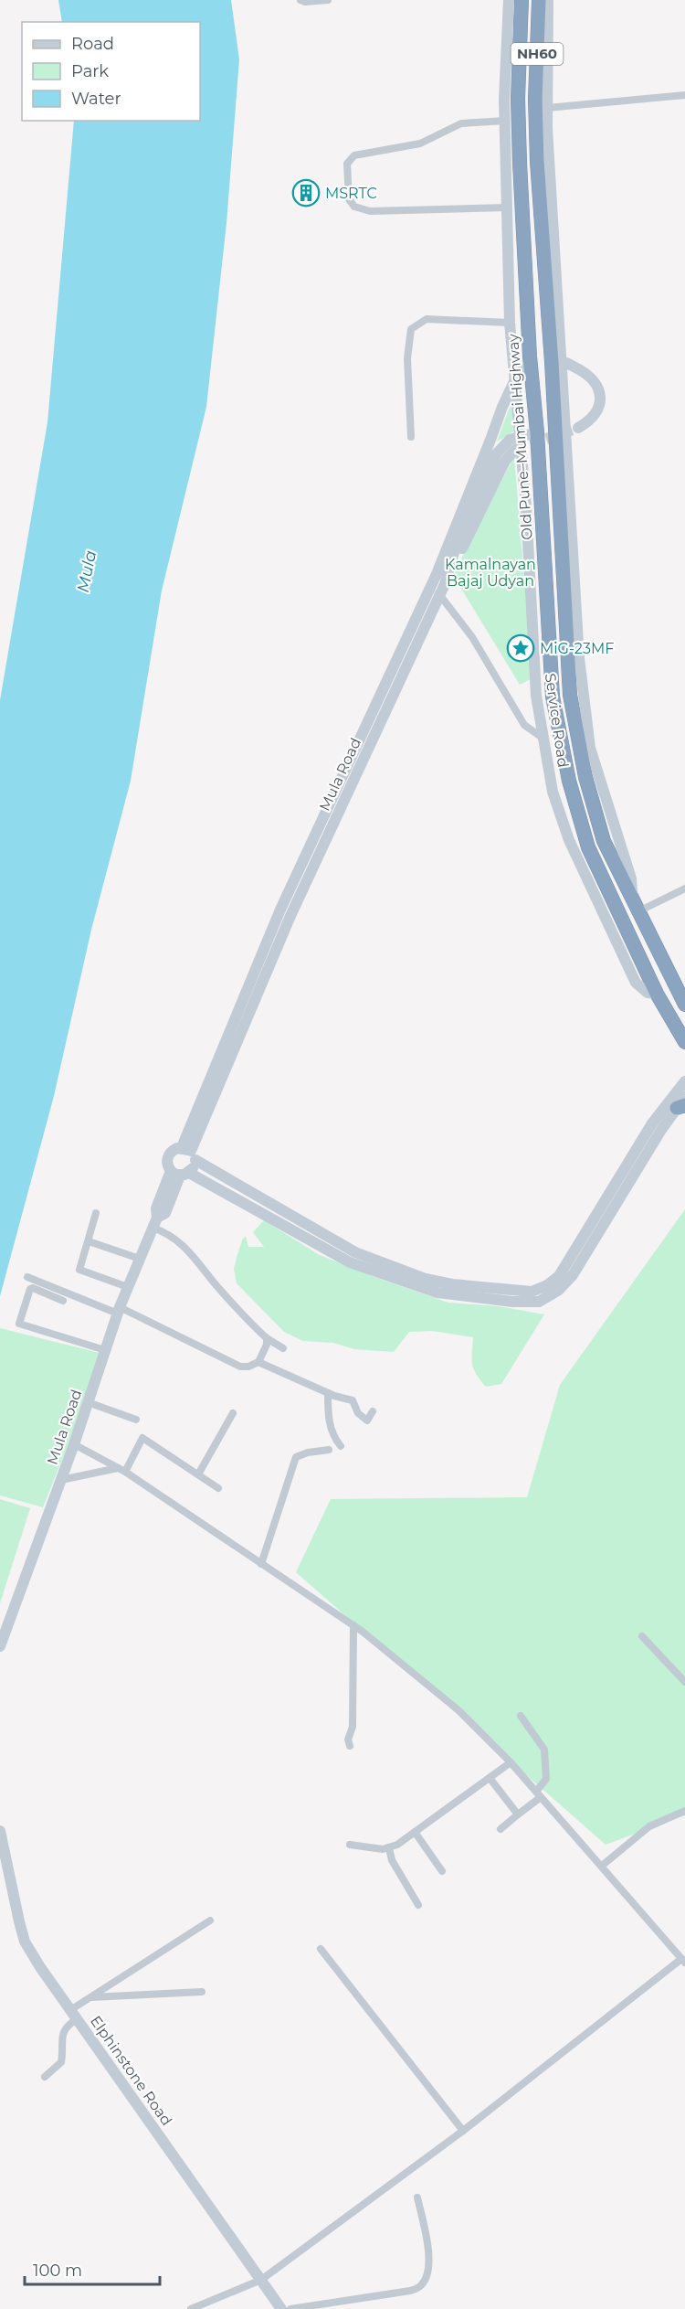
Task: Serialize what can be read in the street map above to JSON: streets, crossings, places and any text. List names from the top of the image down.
{
  "streets": {
    "highway": ["NH60", "Old Pune–Mumbai Highway"],
    "street": ["Service Road", "Mula Road", "Elphinstone Road"]
  },
  "crossings": [
    ["Old Pune–Mumbai Highway", "Service Road"],
    ["Old Pune–Mumbai Highway", "Mula Road"],
    ["Service Road", "Mula Road"]
  ],
  "water": ["Mula"],
  "parks": ["Kamalnayan Bajaj Udyan"],
  "places": {
    "building": ["MSRTC"],
    "place": ["MiG-23MF"]
  },
  "legend": ["Road", "Park", "Water"],
  "scale_bar": "100 m"
}
